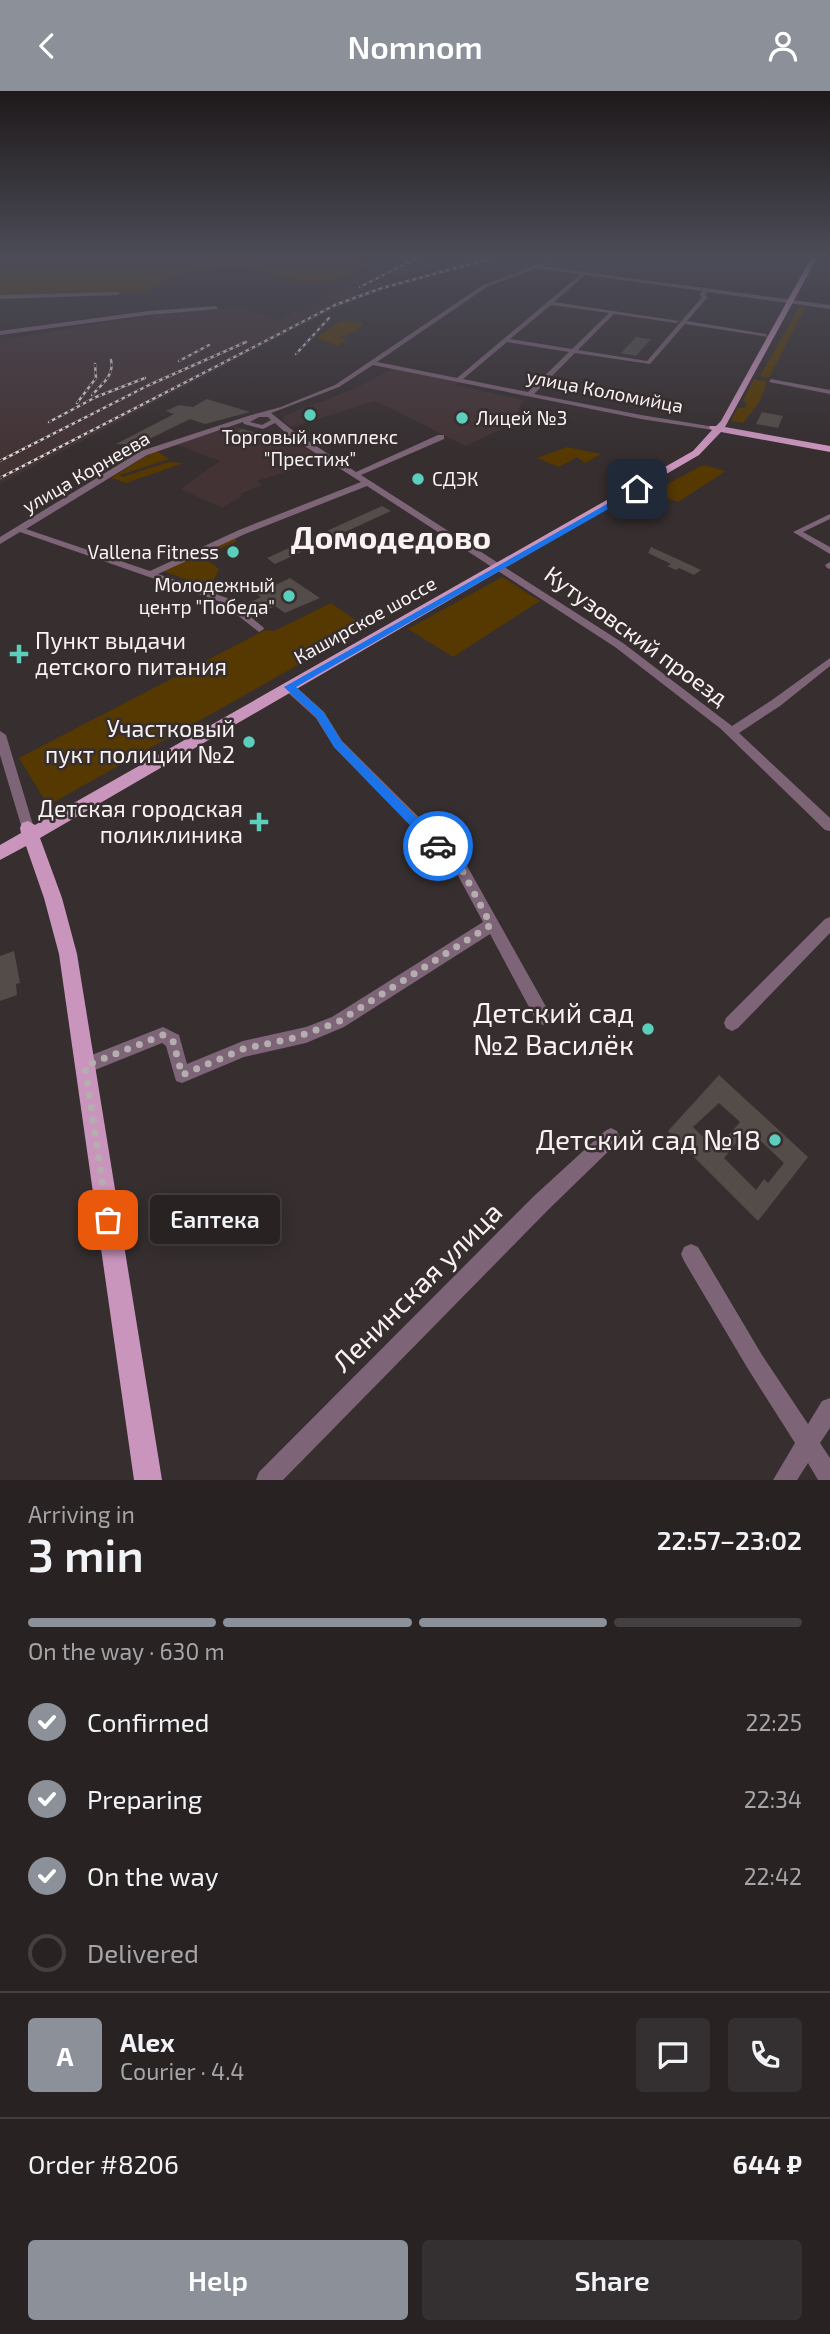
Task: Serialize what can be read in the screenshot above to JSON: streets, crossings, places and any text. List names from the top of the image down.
{
  "streets": {
    "main road": ["улица Коломийца", "Каширское шоссе"],
    "street": ["улица Корнеева", "Кутузовский проезд", "Ленинская улица"]
  },
  "crossings": [
    ["улица Коломийца", "Каширское шоссе"],
    ["Каширское шоссе", "Кутузовский проезд"]
  ],
  "districts": ["Домодедово"],
  "places": {
    "other": [
      "Торговый комплекс \"Престиж\"",
      "Лицей №3",
      "СДЭК",
      "Vallena Fitness",
      "Молодежный центр \"Победа\"",
      "Участковый пукт полиции №2",
      "Детский сад №2 Василёк",
      "Детский сад №18",
      "Еаптека"
    ],
    "health": ["Пункт выдачи детского питания", "Детская городская поликлиника"]
  },
  "page": {
    "header": "Nomnom",
    "bubble": "Еаптека",
    "heading": ["3 min", "Arriving in", "22:57–23:02"],
    "panel": [
      "Alex",
      "Courier · 4.4",
      "Order #8206",
      "644 ₽"
    ],
    "bar": "On the way · 630 m",
    "list": [
      ["Confirmed", "22:25"],
      ["Preparing", "22:34"],
      ["On the way", "22:42"],
      "Delivered"
    ],
    "round": "A",
    "buttons": ["Help", "Share"]
  }
}
